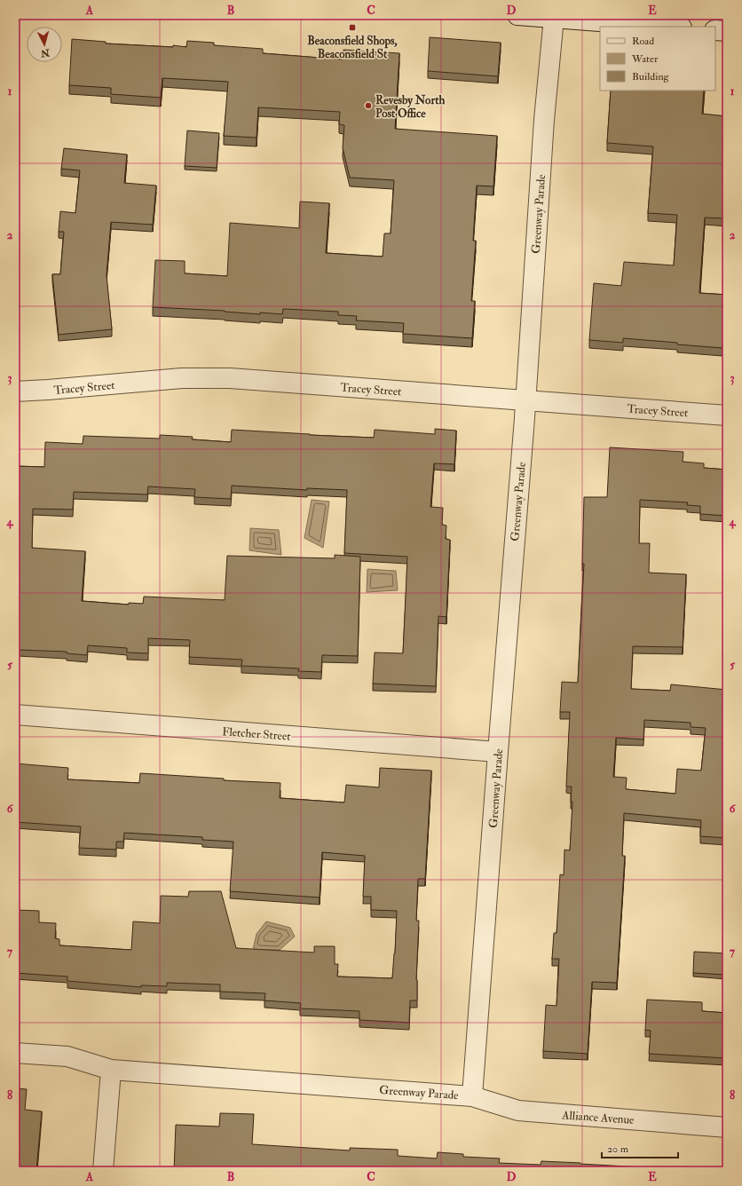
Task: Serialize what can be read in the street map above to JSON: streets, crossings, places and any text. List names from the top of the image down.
{
  "streets": {
    "street": [
      "Greenway Parade",
      "Tracey Street",
      "Fletcher Street",
      "Alliance Avenue"
    ]
  },
  "crossings": [
    ["Greenway Parade", "Tracey Street"],
    ["Greenway Parade", "Fletcher Street"],
    ["Greenway Parade", "Alliance Avenue"]
  ],
  "places": {
    "transit": ["Beaconsfield Shops, Beaconsfield St"],
    "other": ["Revesby North Post Office"]
  },
  "legend": ["Road", "Water", "Building"],
  "scale_bar": "20 m",
  "north": "bottom",
  "grid": {
    "columns": [
      "A",
      "B",
      "C",
      "D",
      "E"
    ],
    "rows": [
      "1",
      "2",
      "3",
      "4",
      "5",
      "6",
      "7",
      "8"
    ]
  }
}
